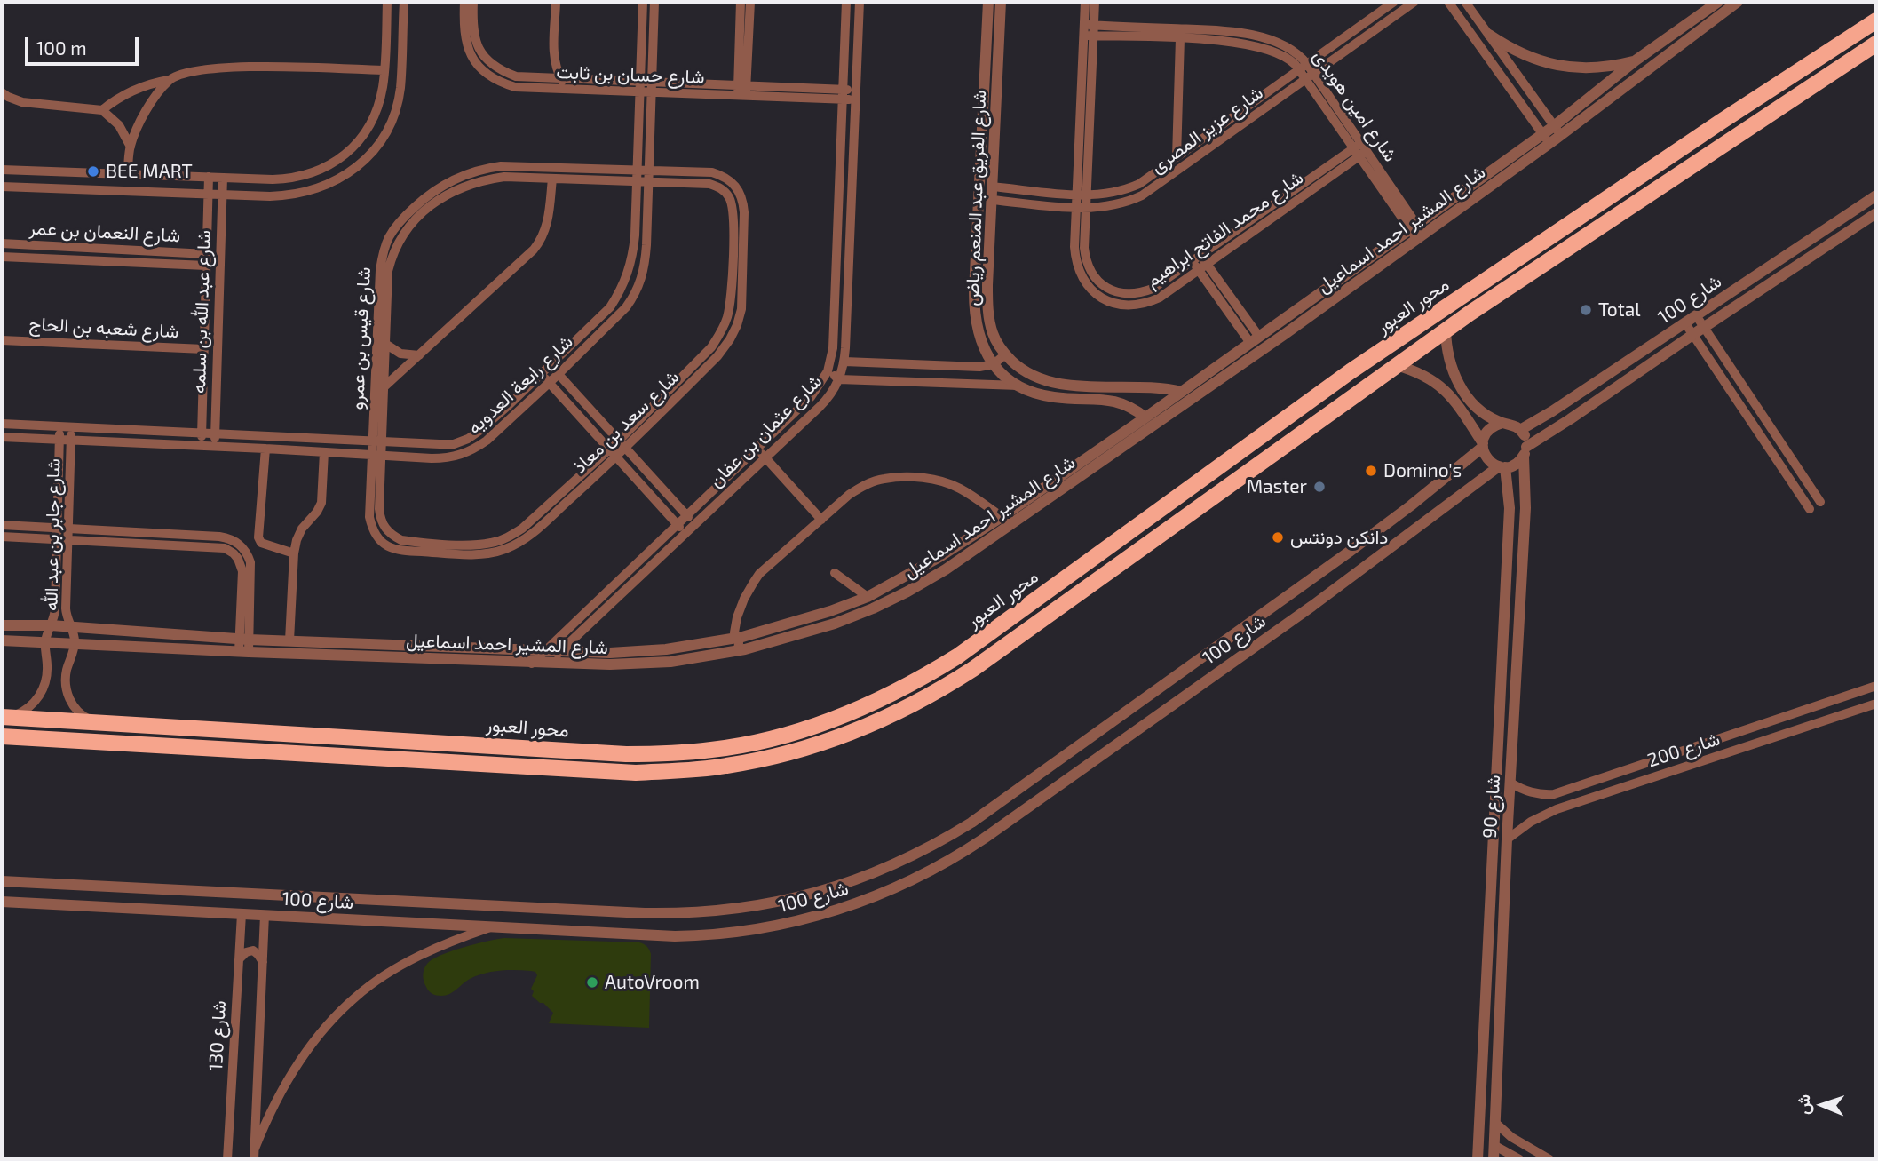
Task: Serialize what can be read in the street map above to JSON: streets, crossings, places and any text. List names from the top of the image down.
{
  "streets": {
    "highway": ["محور العبور"],
    "street": [
      "شارع حسان بن ثابت",
      "شارع امين هويدى",
      "شارع عزيز المصرى",
      "شارع الفريق عبد المنعم رياض",
      "شارع محمد الفاتح ابراهيم",
      "شارع المشير احمد اسماعيل",
      "شارع النعمان بن عمر",
      "شارع 100",
      "شارع عبد الله بن سلمه",
      "شارع شعبه بن الحاج",
      "شارع قيس بن عمرو",
      "شارع رابعة العدويه",
      "شارع سعد بن معاذ",
      "شارع عثمان بن عفان",
      "شارع جابر بن عبد الله",
      "شارع 200",
      "شارع 90",
      "شارع 130"
    ]
  },
  "crossings": [
    ["شارع حسان بن ثابت", "شارع رابعة العدويه"],
    ["شارع حسان بن ثابت", "شارع عثمان بن عفان"],
    ["شارع امين هويدى", "شارع عزيز المصرى"],
    ["شارع امين هويدى", "شارع محمد الفاتح ابراهيم"],
    ["شارع امين هويدى", "شارع المشير احمد اسماعيل"],
    ["شارع عزيز المصرى", "شارع الفريق عبد المنعم رياض"],
    ["شارع عزيز المصرى", "شارع محمد الفاتح ابراهيم"],
    ["شارع الفريق عبد المنعم رياض", "شارع المشير احمد اسماعيل"],
    ["شارع المشير احمد اسماعيل", "شارع عثمان بن عفان"],
    ["شارع المشير احمد اسماعيل", "شارع جابر بن عبد الله"],
    ["شارع النعمان بن عمر", "شارع عبد الله بن سلمه"],
    ["شارع 100", "شارع 90"],
    ["شارع 100", "شارع 130"],
    ["شارع عبد الله بن سلمه", "شارع شعبه بن الحاج"],
    ["شارع عبد الله بن سلمه", "شارع رابعة العدويه"],
    ["شارع قيس بن عمرو", "شارع رابعة العدويه"],
    ["شارع قيس بن عمرو", "شارع سعد بن معاذ"],
    ["شارع رابعة العدويه", "شارع سعد بن معاذ"],
    ["شارع رابعة العدويه", "شارع جابر بن عبد الله"],
    ["شارع 200", "شارع 90"]
  ],
  "places": [
    "BEE MART",
    "Total",
    "Domino's",
    "Master",
    "دانكن دونتس",
    "AutoVroom"
  ],
  "scale_bar": "100 m",
  "north": "left"
}
